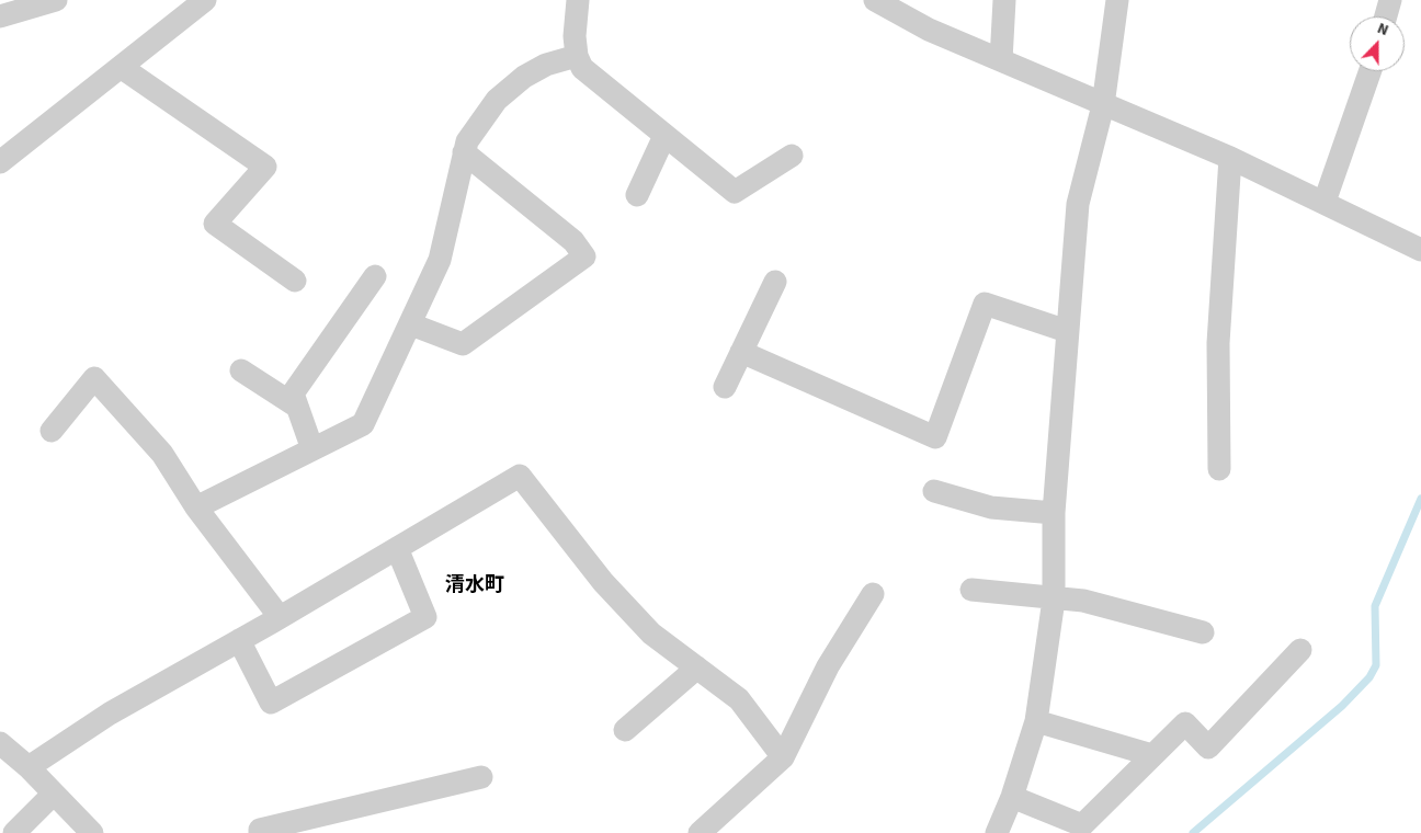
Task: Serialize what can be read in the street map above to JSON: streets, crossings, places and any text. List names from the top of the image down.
{
  "districts": ["清水町"],
  "north": "top"
}
